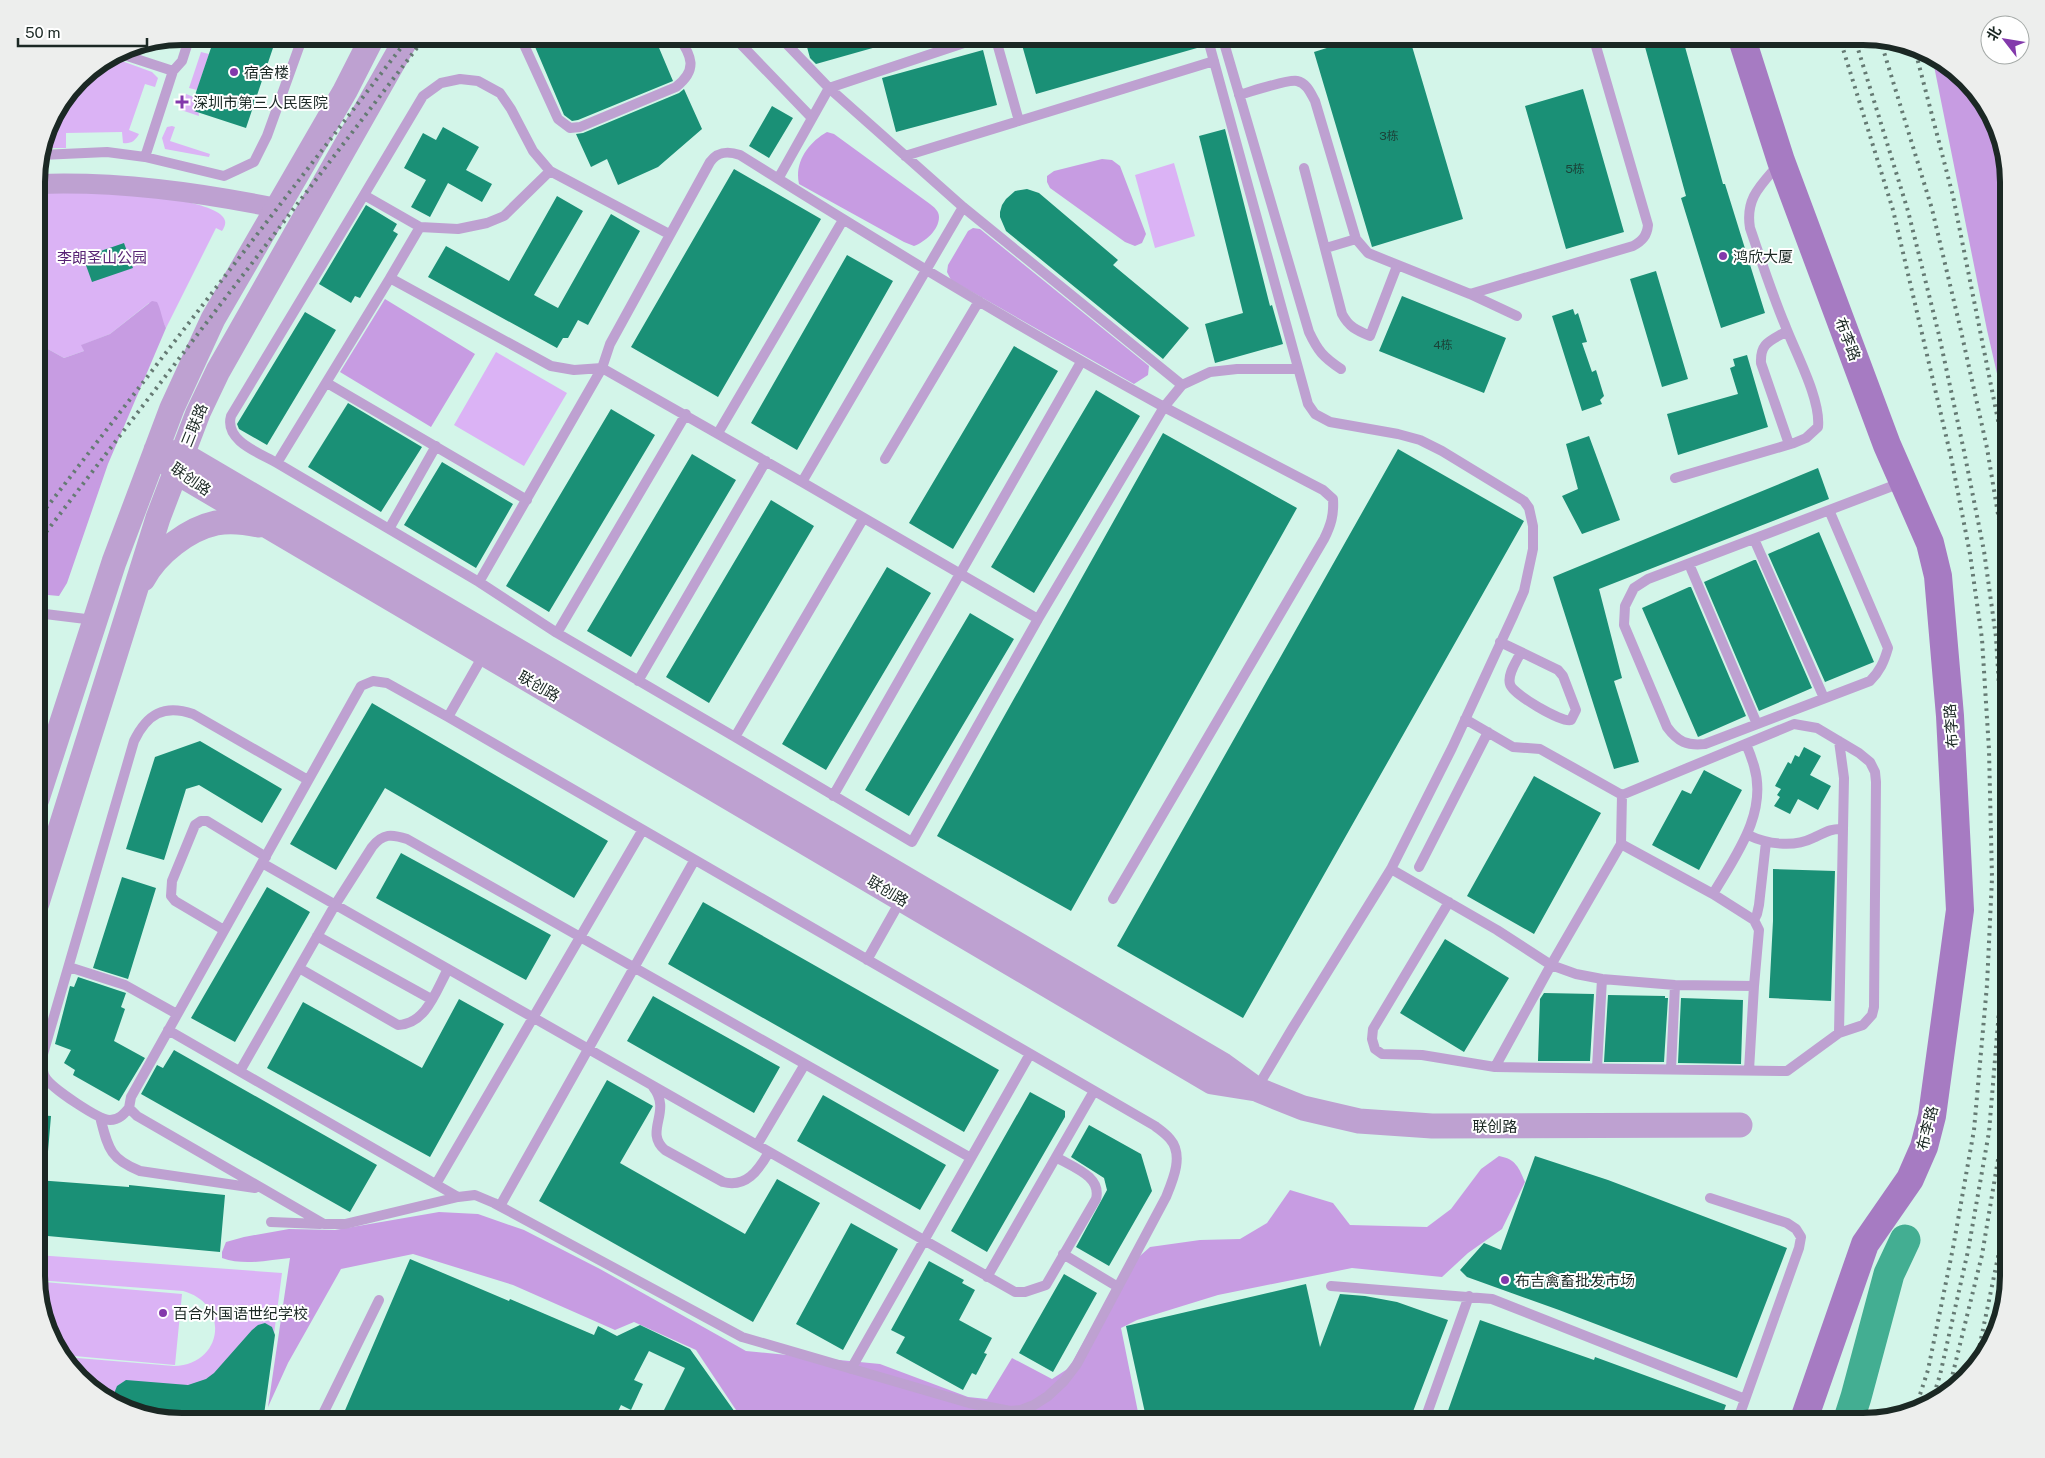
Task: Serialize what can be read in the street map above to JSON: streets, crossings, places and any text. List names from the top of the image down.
{
  "streets": {
    "main road": ["布李路"],
    "street": ["三联路", "联创路"]
  },
  "crossings": [
    ["三联路", "联创路"]
  ],
  "parks": ["李朗圣山公园"],
  "places": {
    "other": [
      "宿舍楼",
      "鸿欣大厦",
      "布吉禽畜批发市场",
      "百合外国语世纪学校"
    ],
    "health": ["深圳市第三人民医院"]
  },
  "house_numbers": ["3栋", "5栋", "4栋"],
  "scale_bar": "50 m",
  "north": "top left"
}
